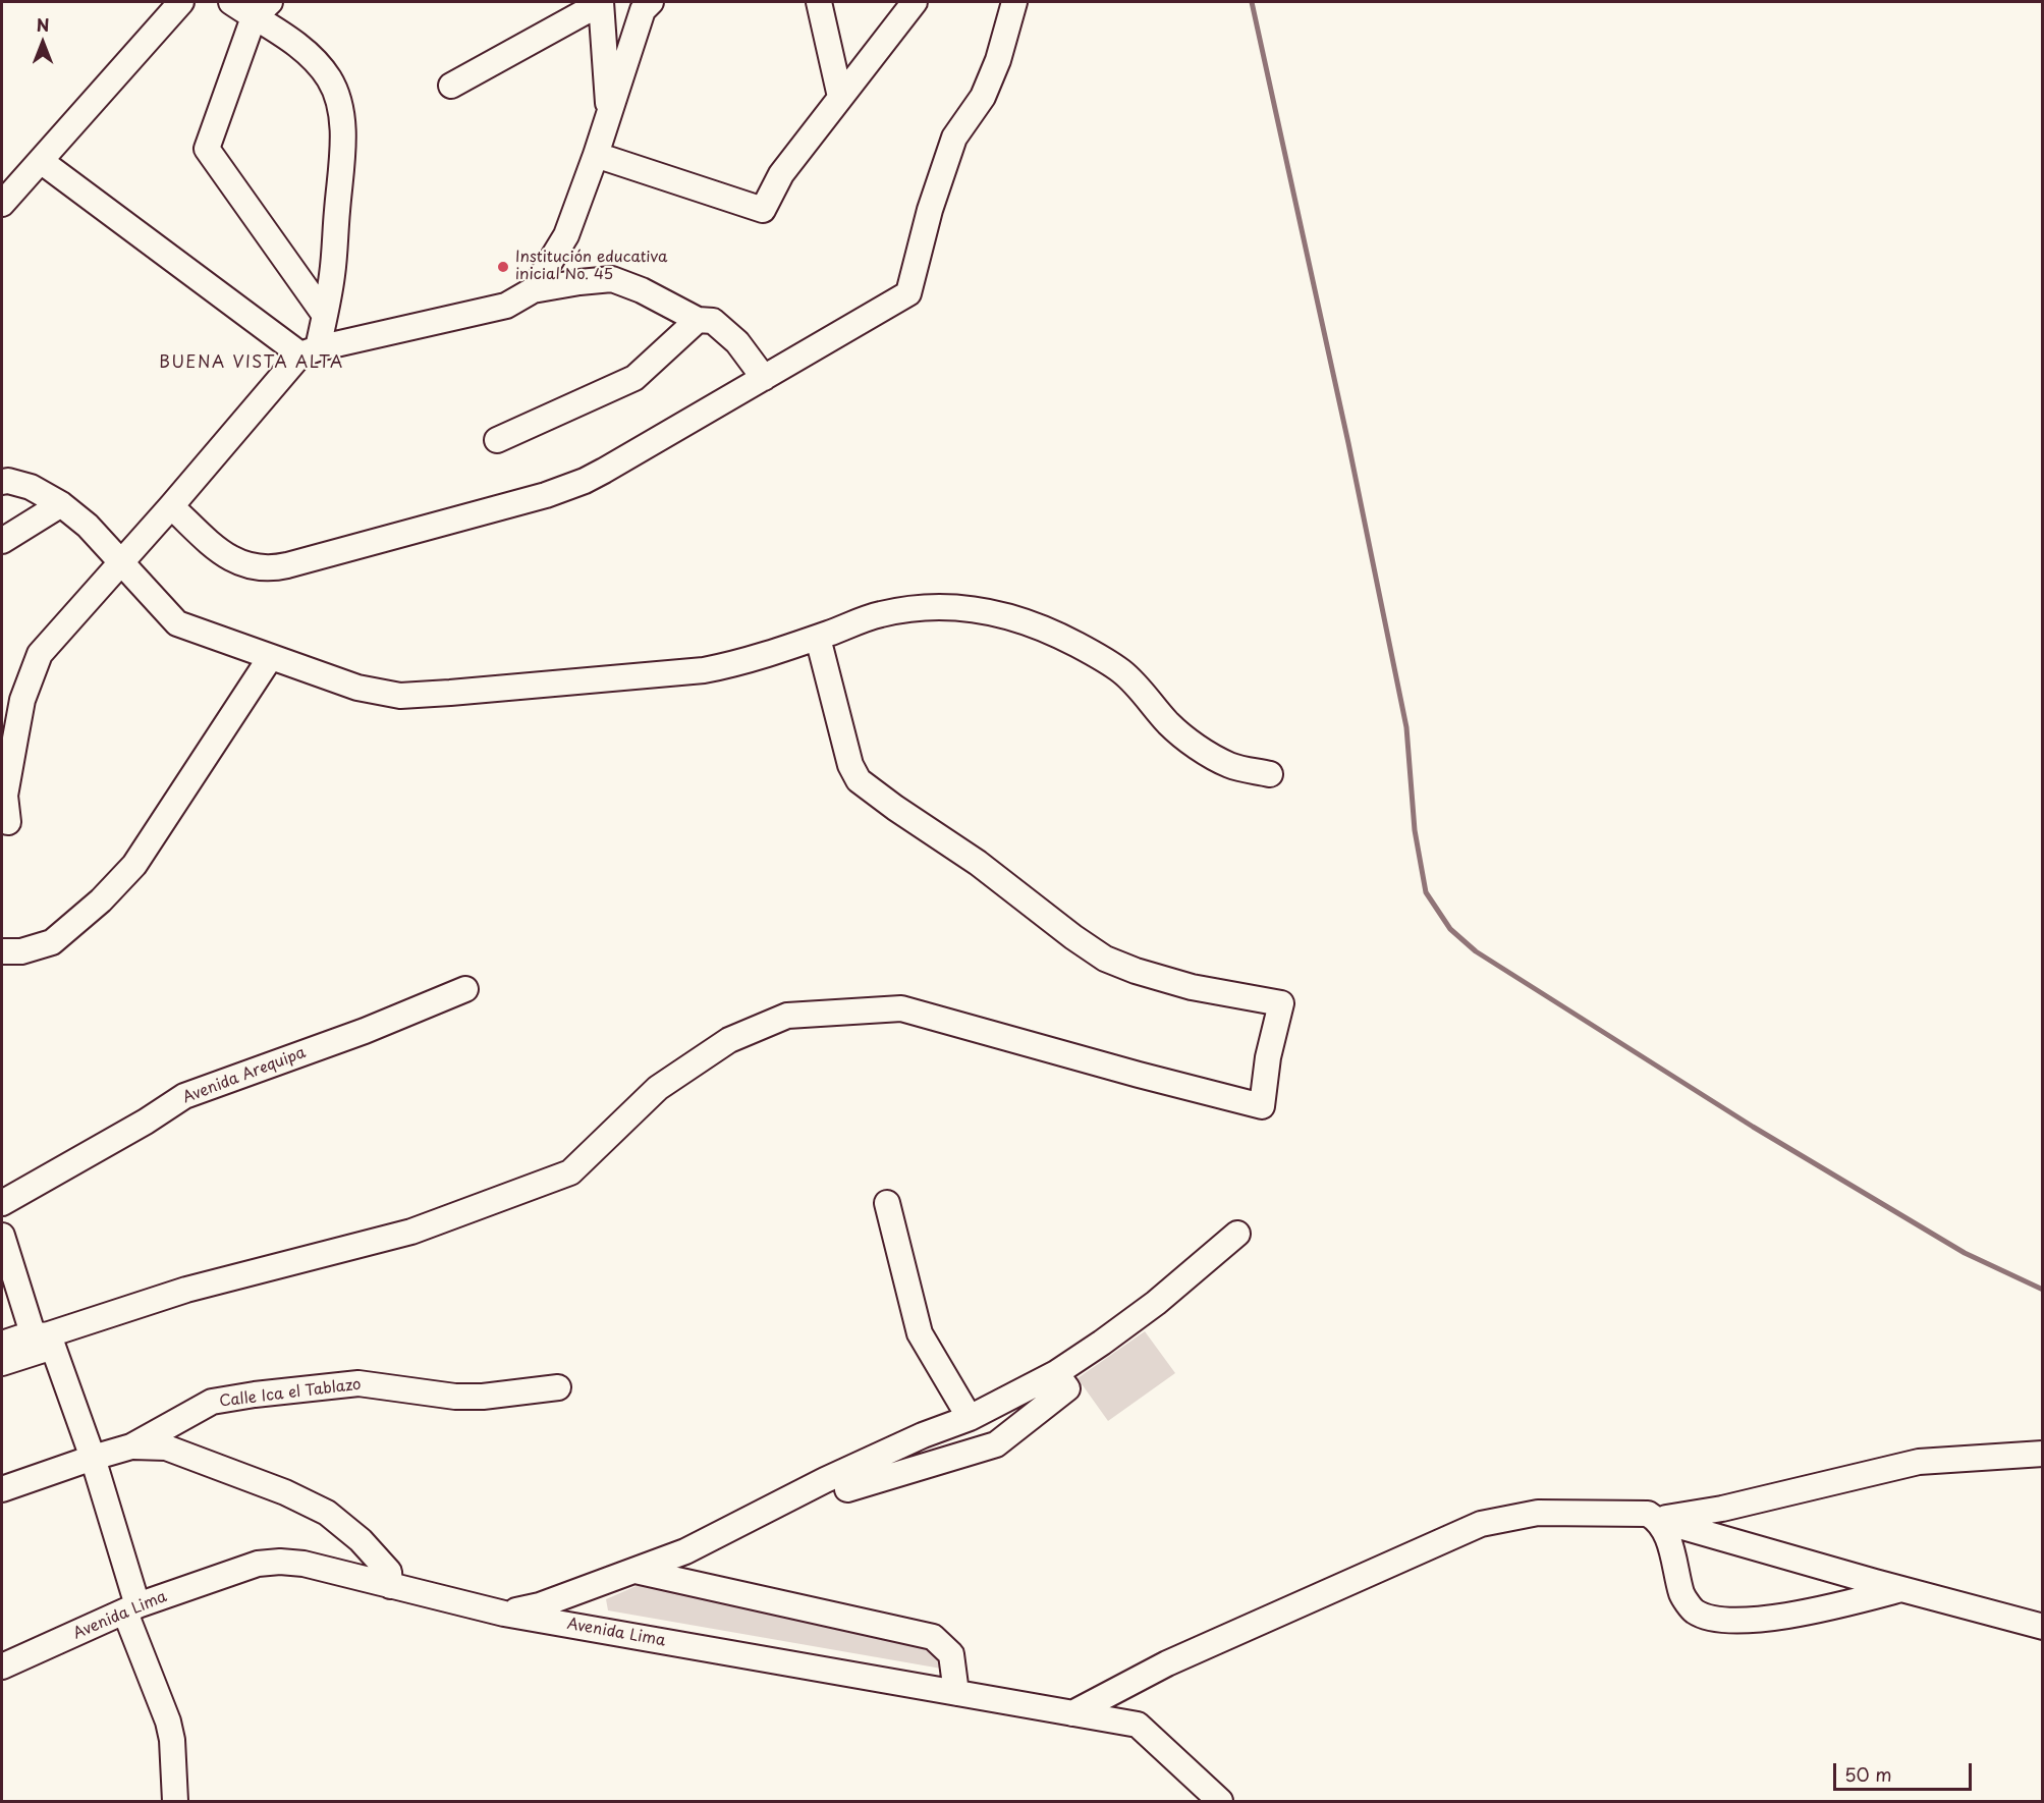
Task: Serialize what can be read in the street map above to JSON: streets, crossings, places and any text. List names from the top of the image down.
{
  "streets": {
    "street": ["Avenida Arequipa", "Calle Ica el Tablazo", "Avenida Lima"]
  },
  "districts": ["BUENA VISTA ALTA"],
  "places": ["Institución educativa inicial No. 45"],
  "scale_bar": "50 m",
  "north": "top"
}
